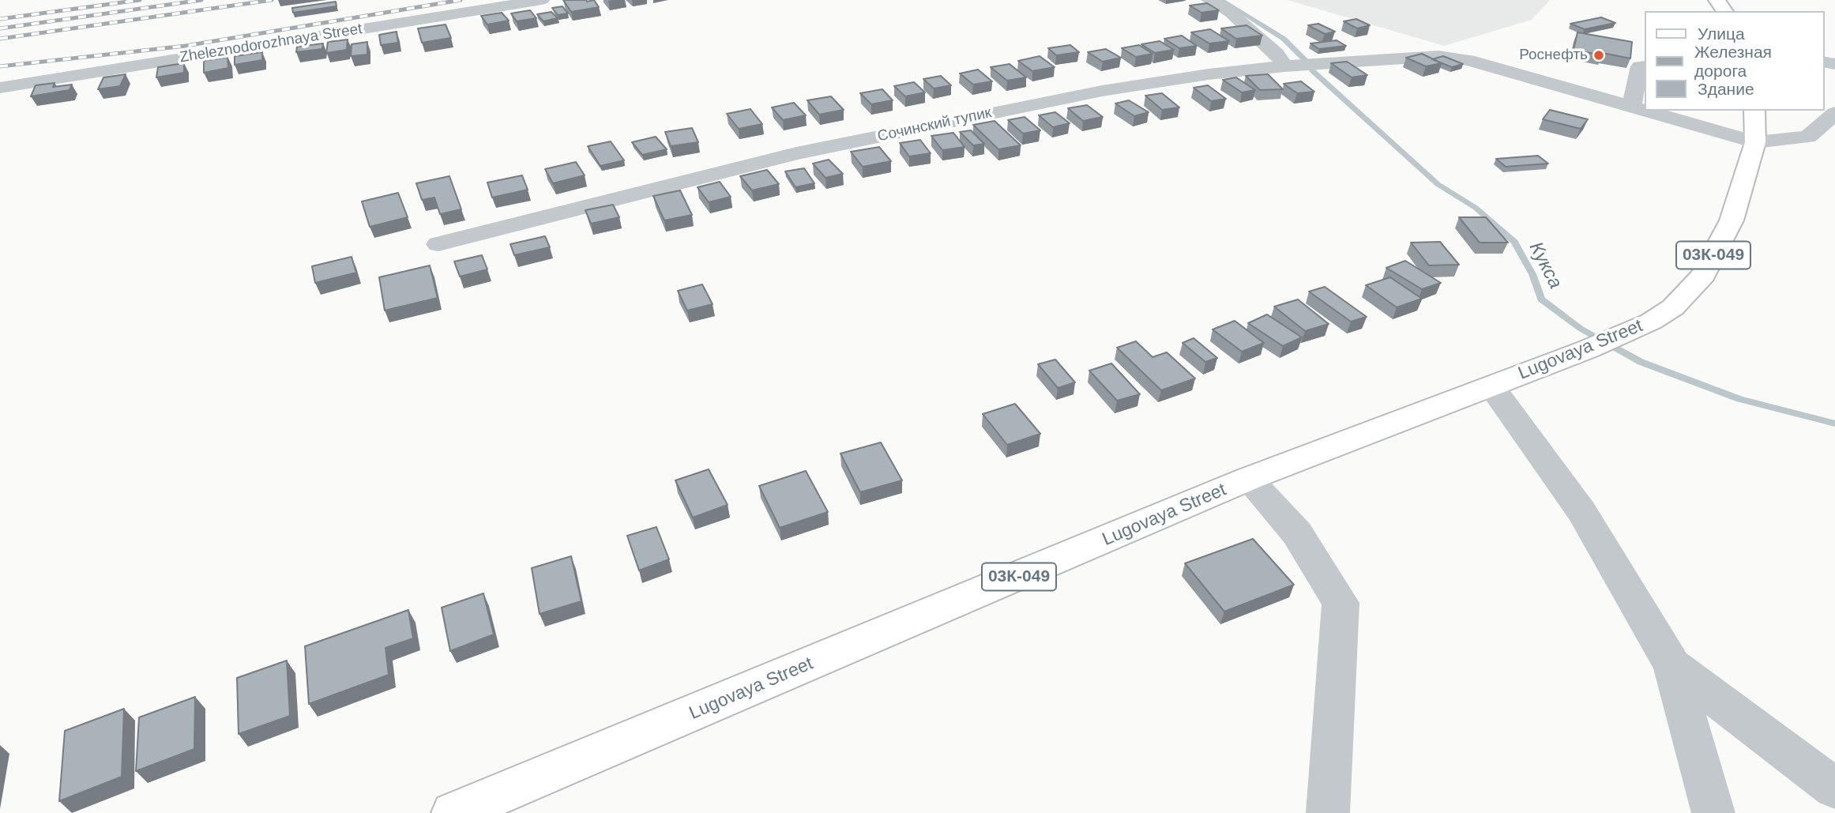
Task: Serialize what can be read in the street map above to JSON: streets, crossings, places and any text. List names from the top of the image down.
{
  "streets": {
    "main road": ["03К-049", "Lugovaya Street"],
    "street": ["Zheleznodorozhnaya Street", "Сочинский тупик"]
  },
  "crossings": [
    ["Сочинский тупик", "Lugovaya Street"]
  ],
  "water": ["Кукса"],
  "places": ["Роснефть"],
  "legend": ["Улица", "Железная дорога", "Здание"]
}
